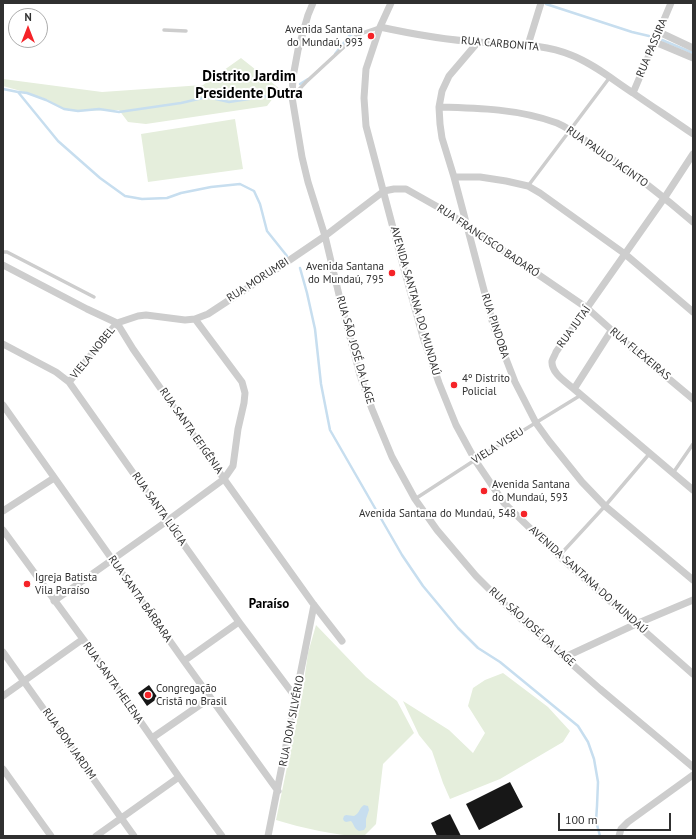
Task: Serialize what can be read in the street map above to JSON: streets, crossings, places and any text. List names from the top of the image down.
{
  "streets": {
    "street": [
      "RUA CARBONITA",
      "RUA PASSIRA",
      "RUA PAULO JACINTO",
      "RUA FRANCISCO BADARÓ",
      "RUA MORUMBI",
      "AVENIDA SANTANA DO MUNDAÚ",
      "RUA PINDOBA",
      "RUA JUTAÍ",
      "RUA SÃO JOSÉ DA LAGE",
      "VIELA NOBEL",
      "RUA FLEXEIRAS",
      "RUA SANTA EFIGÊNIA",
      "RUA SANTA LÚCIA",
      "RUA SANTA BÁRBARA",
      "RUA SANTA HELENA",
      "RUA DOM SILVÉRIO",
      "RUA BOM JARDIM"
    ],
    "lane": ["VIELA VISEU"]
  },
  "crossings": [
    ["RUA CARBONITA", "RUA PASSIRA"],
    ["RUA CARBONITA", "AVENIDA SANTANA DO MUNDAÚ"],
    ["RUA CARBONITA", "RUA PINDOBA"],
    ["RUA PAULO JACINTO", "RUA PINDOBA"],
    ["RUA PAULO JACINTO", "RUA JUTAÍ"],
    ["RUA FRANCISCO BADARÓ", "RUA MORUMBI"],
    ["RUA FRANCISCO BADARÓ", "AVENIDA SANTANA DO MUNDAÚ"],
    ["RUA FRANCISCO BADARÓ", "RUA PINDOBA"],
    ["RUA FRANCISCO BADARÓ", "RUA JUTAÍ"],
    ["RUA FRANCISCO BADARÓ", "RUA FLEXEIRAS"],
    ["RUA MORUMBI", "AVENIDA SANTANA DO MUNDAÚ"],
    ["RUA MORUMBI", "RUA SÃO JOSÉ DA LAGE"],
    ["RUA MORUMBI", "VIELA NOBEL"],
    ["RUA MORUMBI", "RUA SANTA EFIGÊNIA"],
    ["AVENIDA SANTANA DO MUNDAÚ", "VIELA VISEU"],
    ["RUA PINDOBA", "VIELA VISEU"],
    ["RUA JUTAÍ", "RUA FLEXEIRAS"],
    ["RUA JUTAÍ", "VIELA VISEU"],
    ["RUA SÃO JOSÉ DA LAGE", "VIELA VISEU"],
    ["VIELA NOBEL", "RUA SANTA EFIGÊNIA"],
    ["VIELA NOBEL", "RUA SANTA LÚCIA"],
    ["RUA SANTA EFIGÊNIA", "RUA DOM SILVÉRIO"],
    ["RUA SANTA LÚCIA", "RUA DOM SILVÉRIO"],
    ["RUA SANTA BÁRBARA", "RUA DOM SILVÉRIO"]
  ],
  "districts": ["Distrito Jardim Presidente Dutra", "Paraíso"],
  "places": [
    "Avenida Santana do Mundaú, 993",
    "Avenida Santana do Mundaú, 795",
    "4º Distrito Policial",
    "Avenida Santana do Mundaú, 593",
    "Avenida Santana do Mundaú, 548",
    "Igreja Batista Vila Paraíso",
    "Congregação Cristã no Brasil"
  ],
  "scale_bar": "100 m",
  "north": "top"
}
